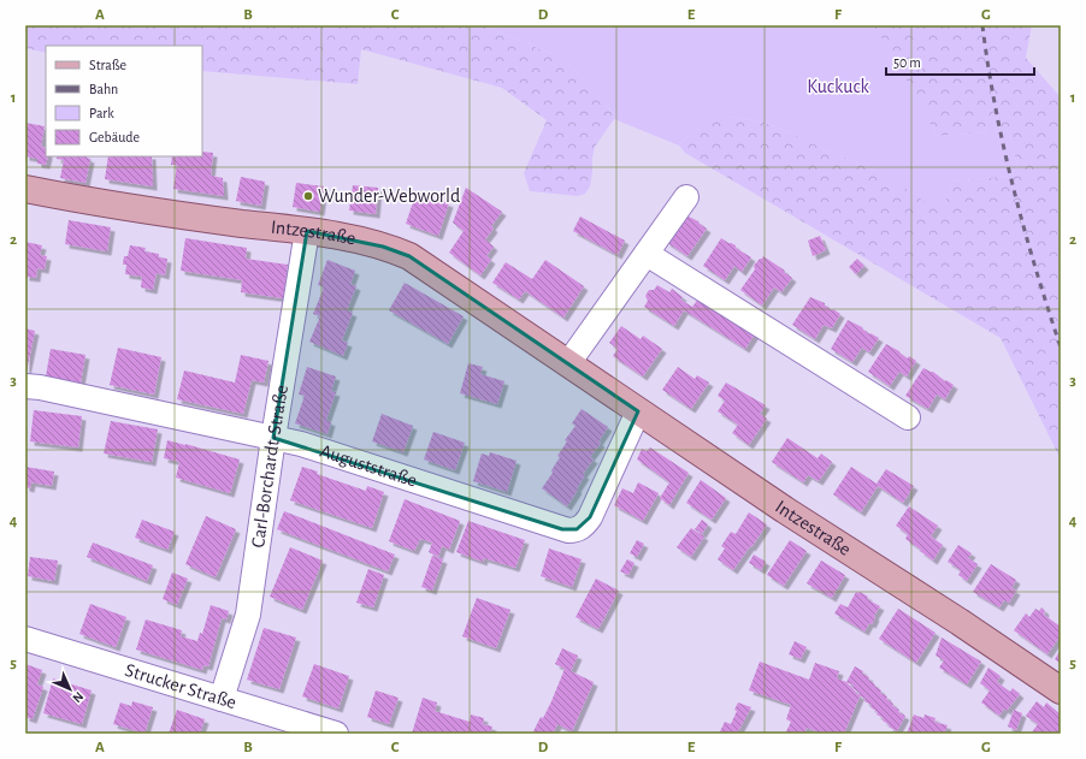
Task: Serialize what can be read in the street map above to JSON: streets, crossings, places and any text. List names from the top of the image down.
{
  "streets": {
    "main road": ["Intzestraße"],
    "street": ["Auguststraße", "Carl-Borchardt-Straße", "Strucker Straße"]
  },
  "crossings": [
    ["Intzestraße", "Auguststraße"],
    ["Intzestraße", "Carl-Borchardt-Straße"],
    ["Auguststraße", "Carl-Borchardt-Straße"],
    ["Carl-Borchardt-Straße", "Strucker Straße"]
  ],
  "parks": ["Kuckuck"],
  "places": ["Wunder-Webworld"],
  "legend": [
    "Straße",
    "Bahn",
    "Park",
    "Gebäude"
  ],
  "scale_bar": "50 m",
  "north": "bottom right",
  "grid": {
    "columns": [
      "A",
      "B",
      "C",
      "D",
      "E",
      "F",
      "G"
    ],
    "rows": [
      "1",
      "2",
      "3",
      "4",
      "5"
    ]
  }
}
